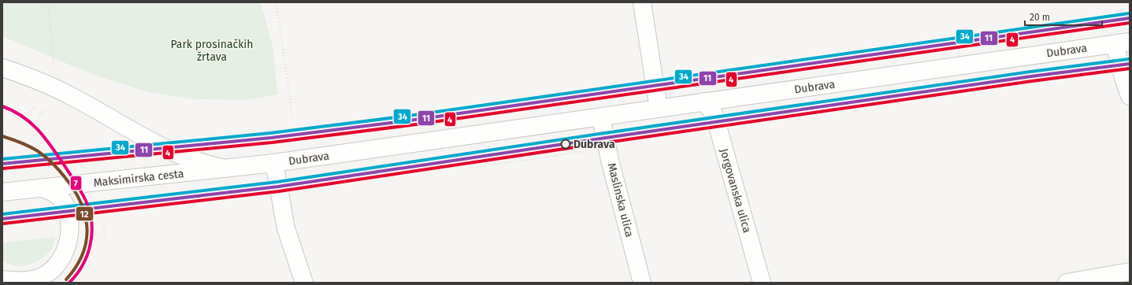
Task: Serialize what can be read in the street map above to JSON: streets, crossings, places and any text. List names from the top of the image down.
{
  "streets": {
    "main road": [
      "Dubrava",
      "Maksimirska cesta",
      "Jorgovanska ulica",
      "Maslinska ulica"
    ]
  },
  "crossings": [
    ["Dubrava", "Maksimirska cesta"],
    ["Dubrava", "Jorgovanska ulica"],
    ["Dubrava", "Maslinska ulica"]
  ],
  "parks": ["Park prosinačkih žrtava"],
  "places": ["Dubrava"],
  "lines": [
    "transit line 34",
    "transit line 11",
    "transit line 4",
    "transit line 7",
    "transit line 12"
  ],
  "scale_bar": "20 m"
}
